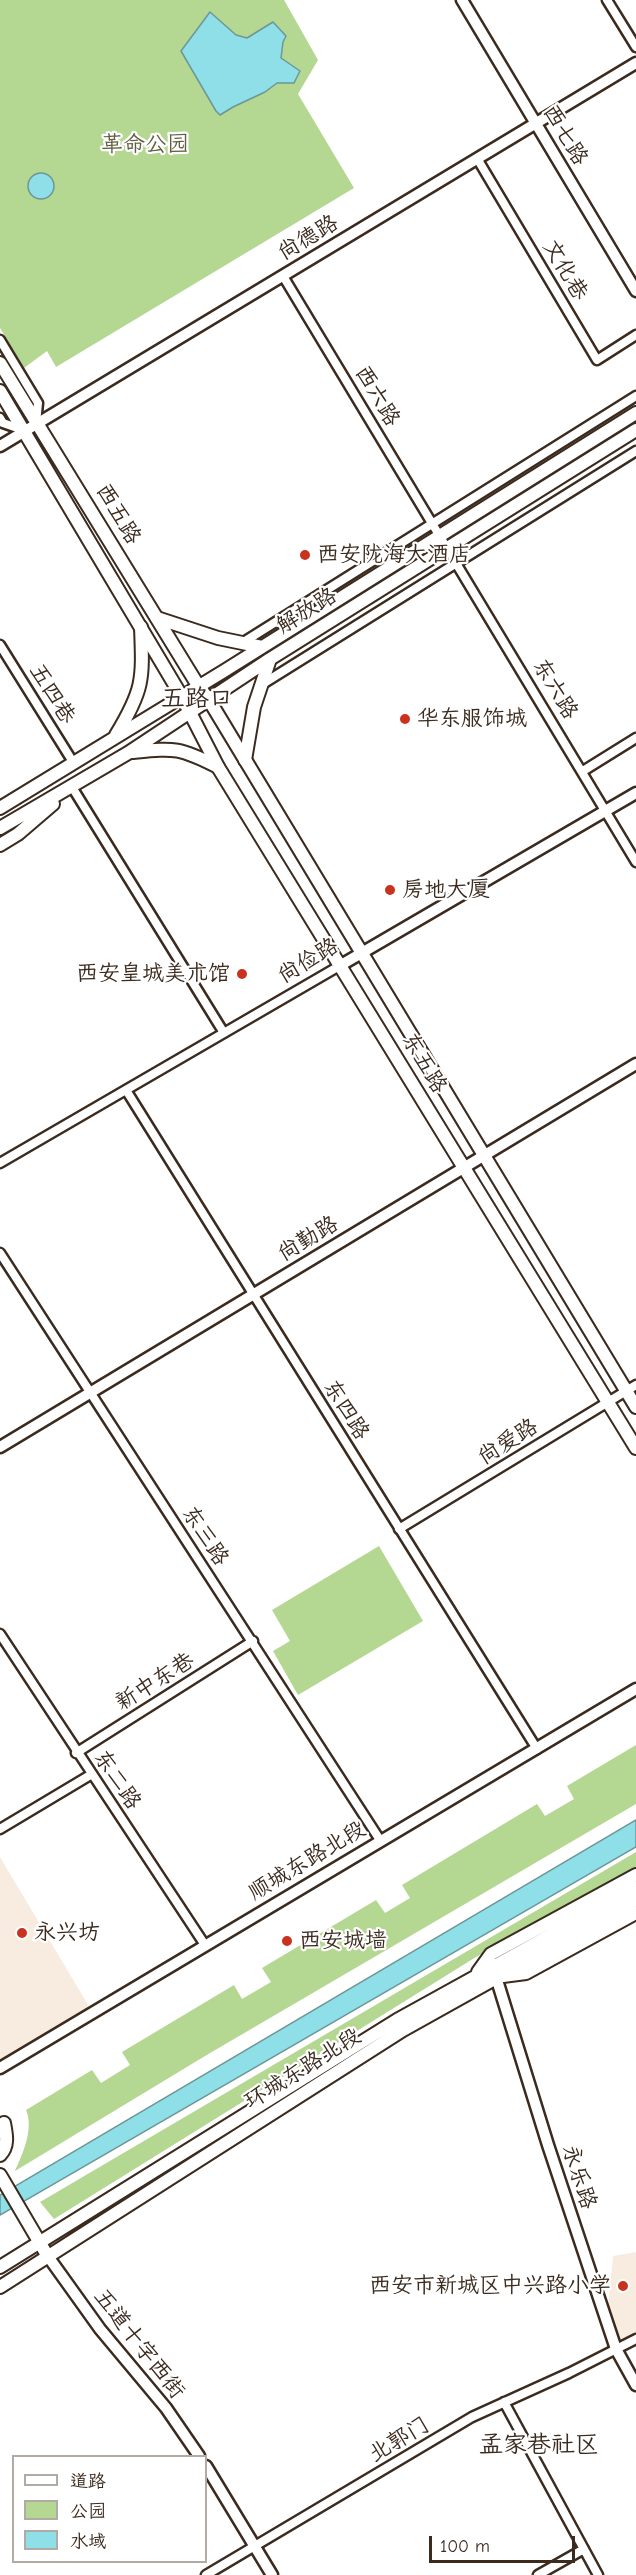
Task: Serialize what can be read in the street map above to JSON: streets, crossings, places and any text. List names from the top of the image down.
{
  "streets": {
    "main road": [
      "西五路",
      "解放路",
      "东五路",
      "环城东路北段"
    ],
    "street": [
      "西七路",
      "尚德路",
      "文化巷",
      "西六路",
      "东六路",
      "五四巷",
      "尚俭路",
      "尚勤路",
      "东四路",
      "尚爱路",
      "东三路",
      "新中东巷",
      "东二路",
      "顺城东路北段",
      "永乐路",
      "五道十字西街",
      "北郭门"
    ]
  },
  "crossings": [
    ["西七路", "尚德路"],
    ["尚德路", "文化巷"],
    ["尚德路", "西六路"],
    ["尚德路", "西五路"],
    ["西六路", "解放路"],
    ["西六路", "东六路"],
    ["西五路", "解放路"],
    ["西五路", "东五路"],
    ["解放路", "东六路"],
    ["解放路", "五四巷"],
    ["解放路", "东五路"],
    ["东六路", "尚俭路"],
    ["尚俭路", "东五路"],
    ["尚俭路", "东四路"],
    ["东五路", "尚勤路"],
    ["东五路", "尚爱路"],
    ["尚勤路", "东四路"],
    ["尚勤路", "东三路"],
    ["东四路", "尚爱路"],
    ["东四路", "顺城东路北段"],
    ["东三路", "新中东巷"],
    ["东三路", "顺城东路北段"],
    ["新中东巷", "东二路"],
    ["东二路", "顺城东路北段"],
    ["环城东路北段", "永乐路"],
    ["环城东路北段", "五道十字西街"],
    ["永乐路", "北郭门"]
  ],
  "districts": ["五路口", "孟家巷社区"],
  "parks": ["革命公园"],
  "places": [
    "西安陇海大酒店",
    "华东服饰城",
    "房地大厦",
    "西安皇城美术馆",
    "永兴坊",
    "西安城墙",
    "西安市新城区中兴路小学"
  ],
  "legend": ["道路", "公园", "水域"],
  "scale_bar": "100 m"
}
